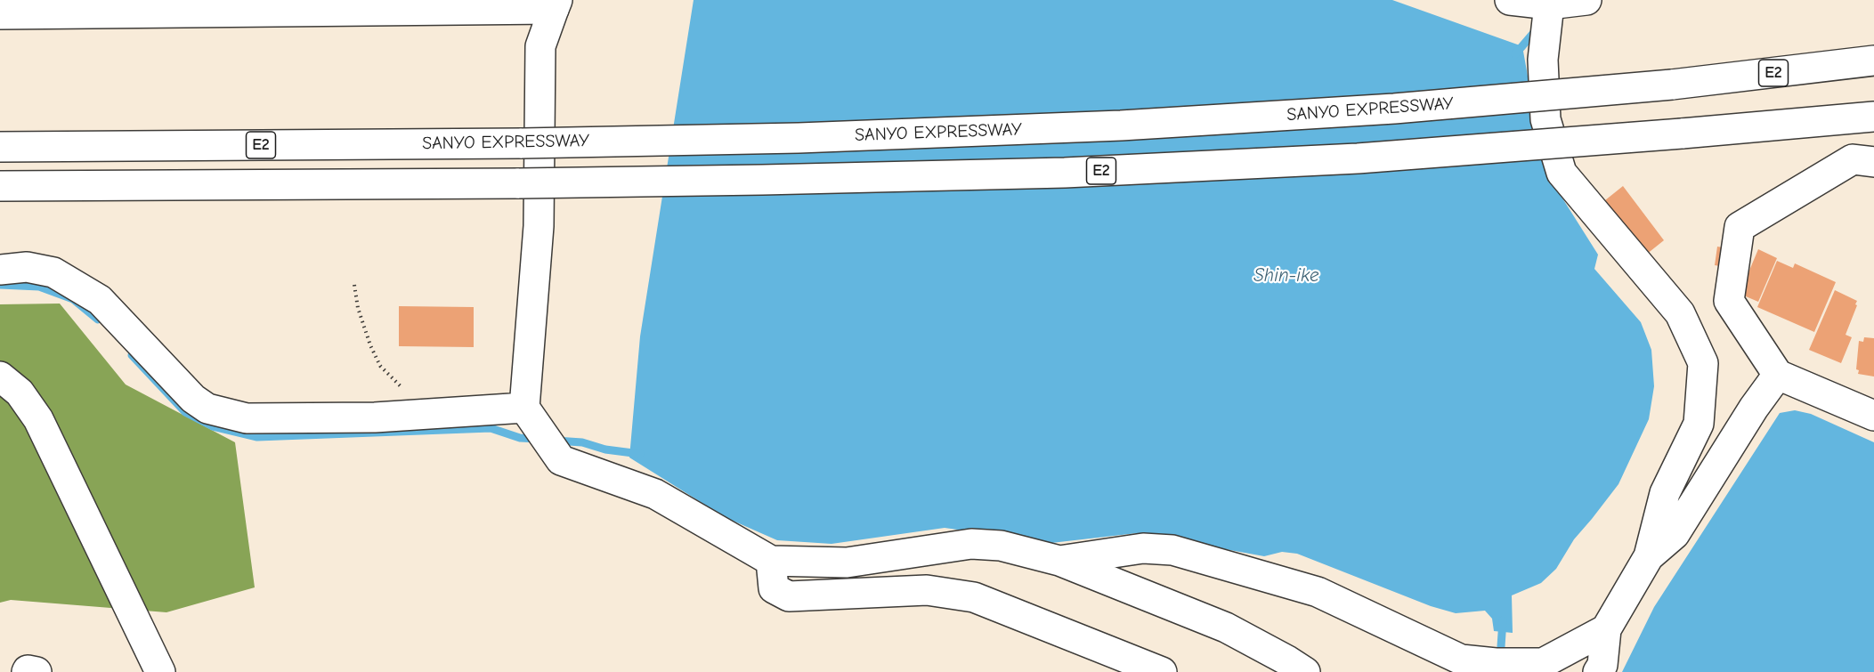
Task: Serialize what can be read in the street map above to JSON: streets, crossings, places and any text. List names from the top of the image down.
{
  "streets": {
    "main road": ["E2", "SANYO EXPRESSWAY"]
  },
  "water": ["Shin-ike"]
}
